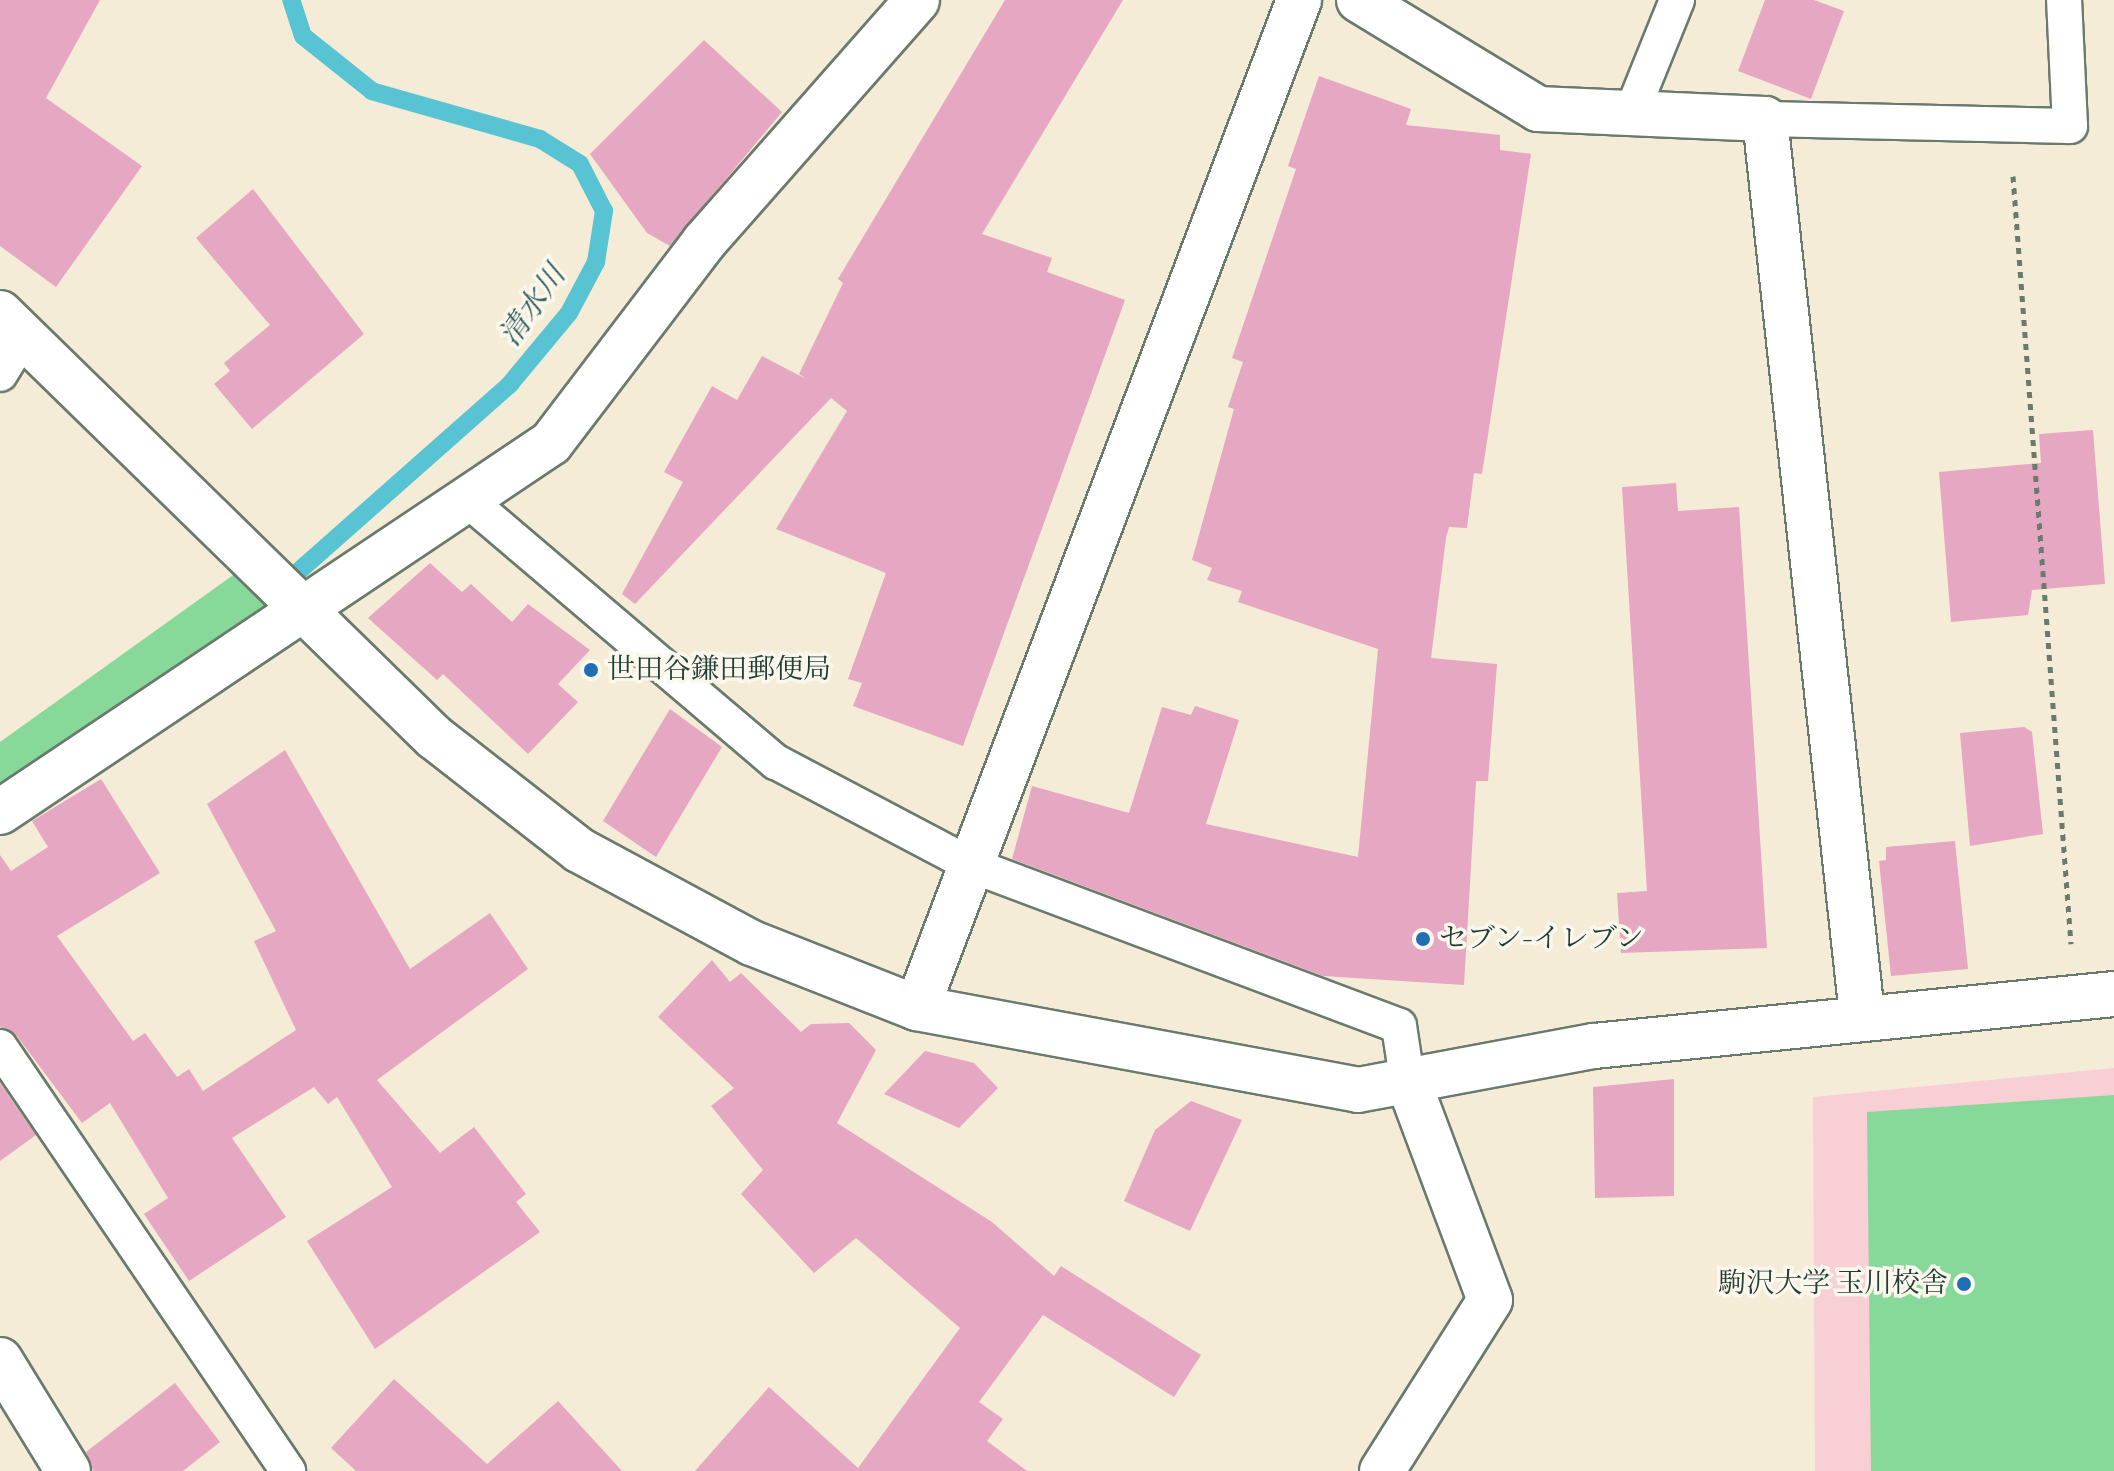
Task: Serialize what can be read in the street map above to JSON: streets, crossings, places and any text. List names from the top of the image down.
{
  "water": ["清水川"],
  "places": ["世田谷鎌田郵便局", "セブン-イレブン", "駒沢大学 玉川校舎"]
}
